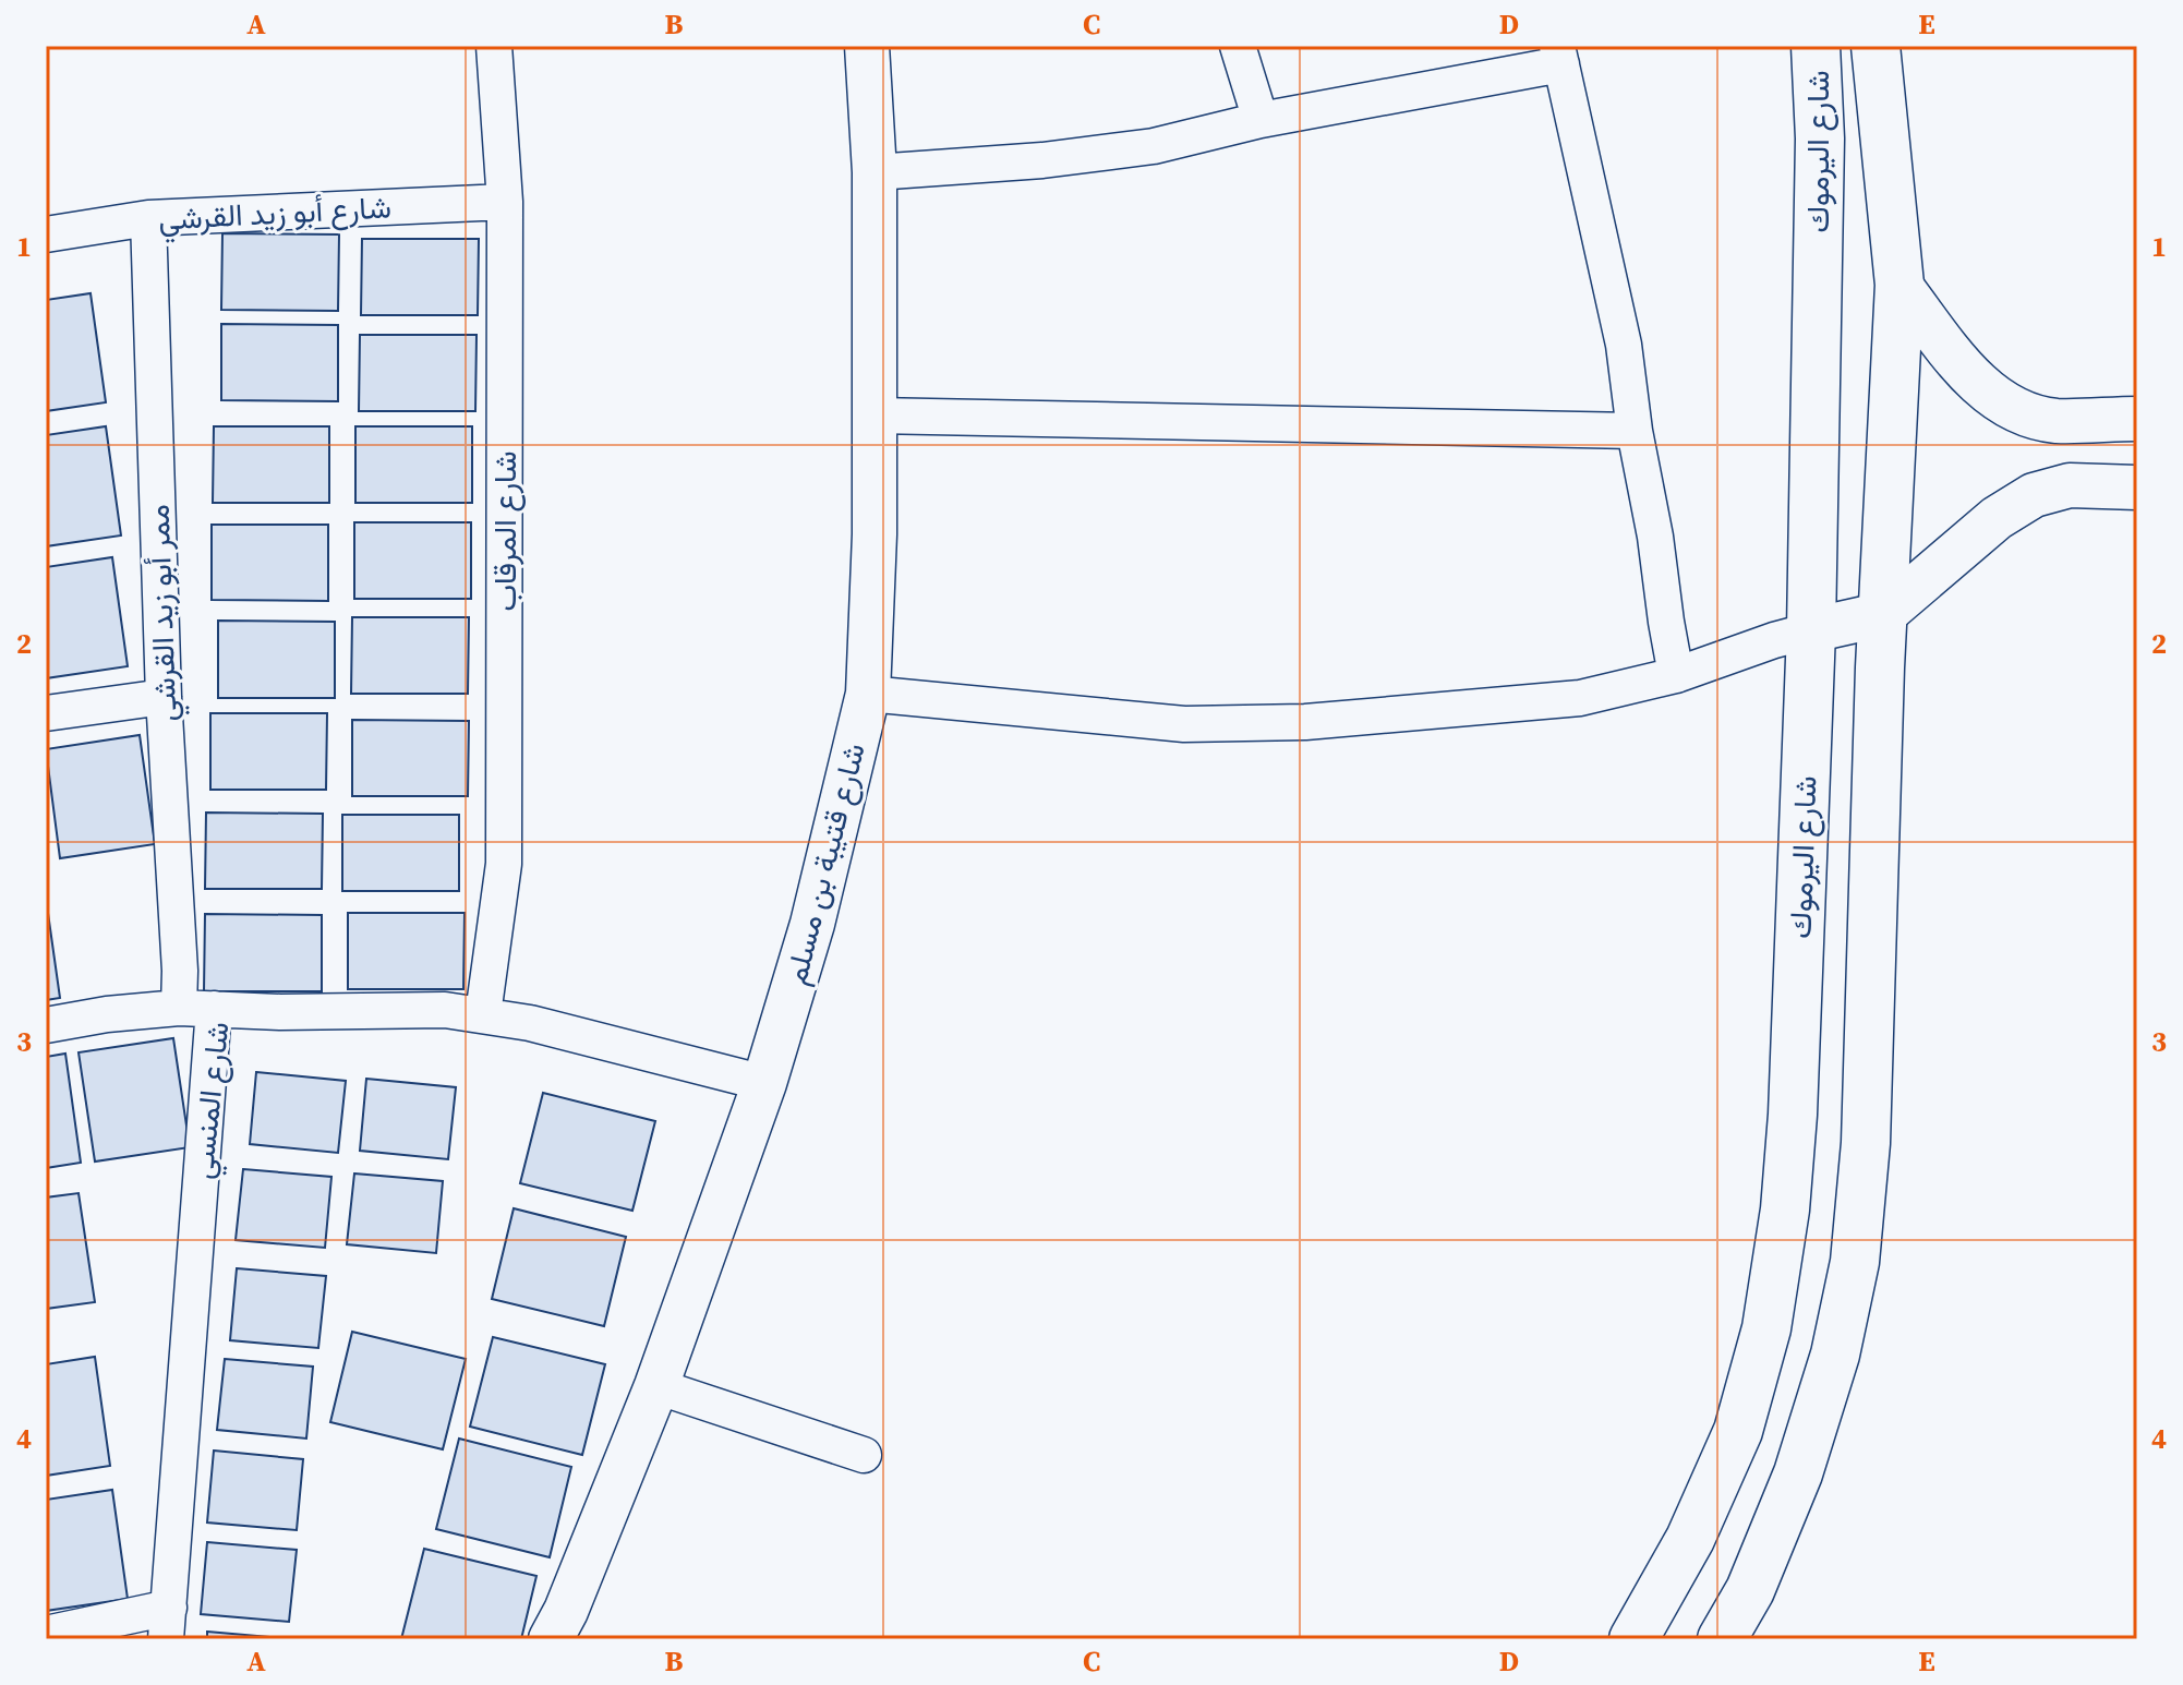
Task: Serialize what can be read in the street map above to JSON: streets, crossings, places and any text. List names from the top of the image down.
{
  "streets": {
    "highway": ["شارع اليرموك"],
    "street": [
      "شارع أبو زيد القرشي",
      "شارع المرقاب",
      "ممر أبو زيد القرشي",
      "شارع قتيبة بن مسلم",
      "شارع المنسي"
    ]
  },
  "crossings": [
    ["شارع أبو زيد القرشي", "شارع المرقاب"],
    ["شارع أبو زيد القرشي", "ممر أبو زيد القرشي"],
    ["شارع المرقاب", "شارع المنسي"],
    ["ممر أبو زيد القرشي", "شارع المنسي"],
    ["شارع قتيبة بن مسلم", "شارع المنسي"]
  ],
  "grid": {
    "columns": [
      "A",
      "B",
      "C",
      "D",
      "E"
    ],
    "rows": [
      "1",
      "2",
      "3",
      "4"
    ]
  }
}
